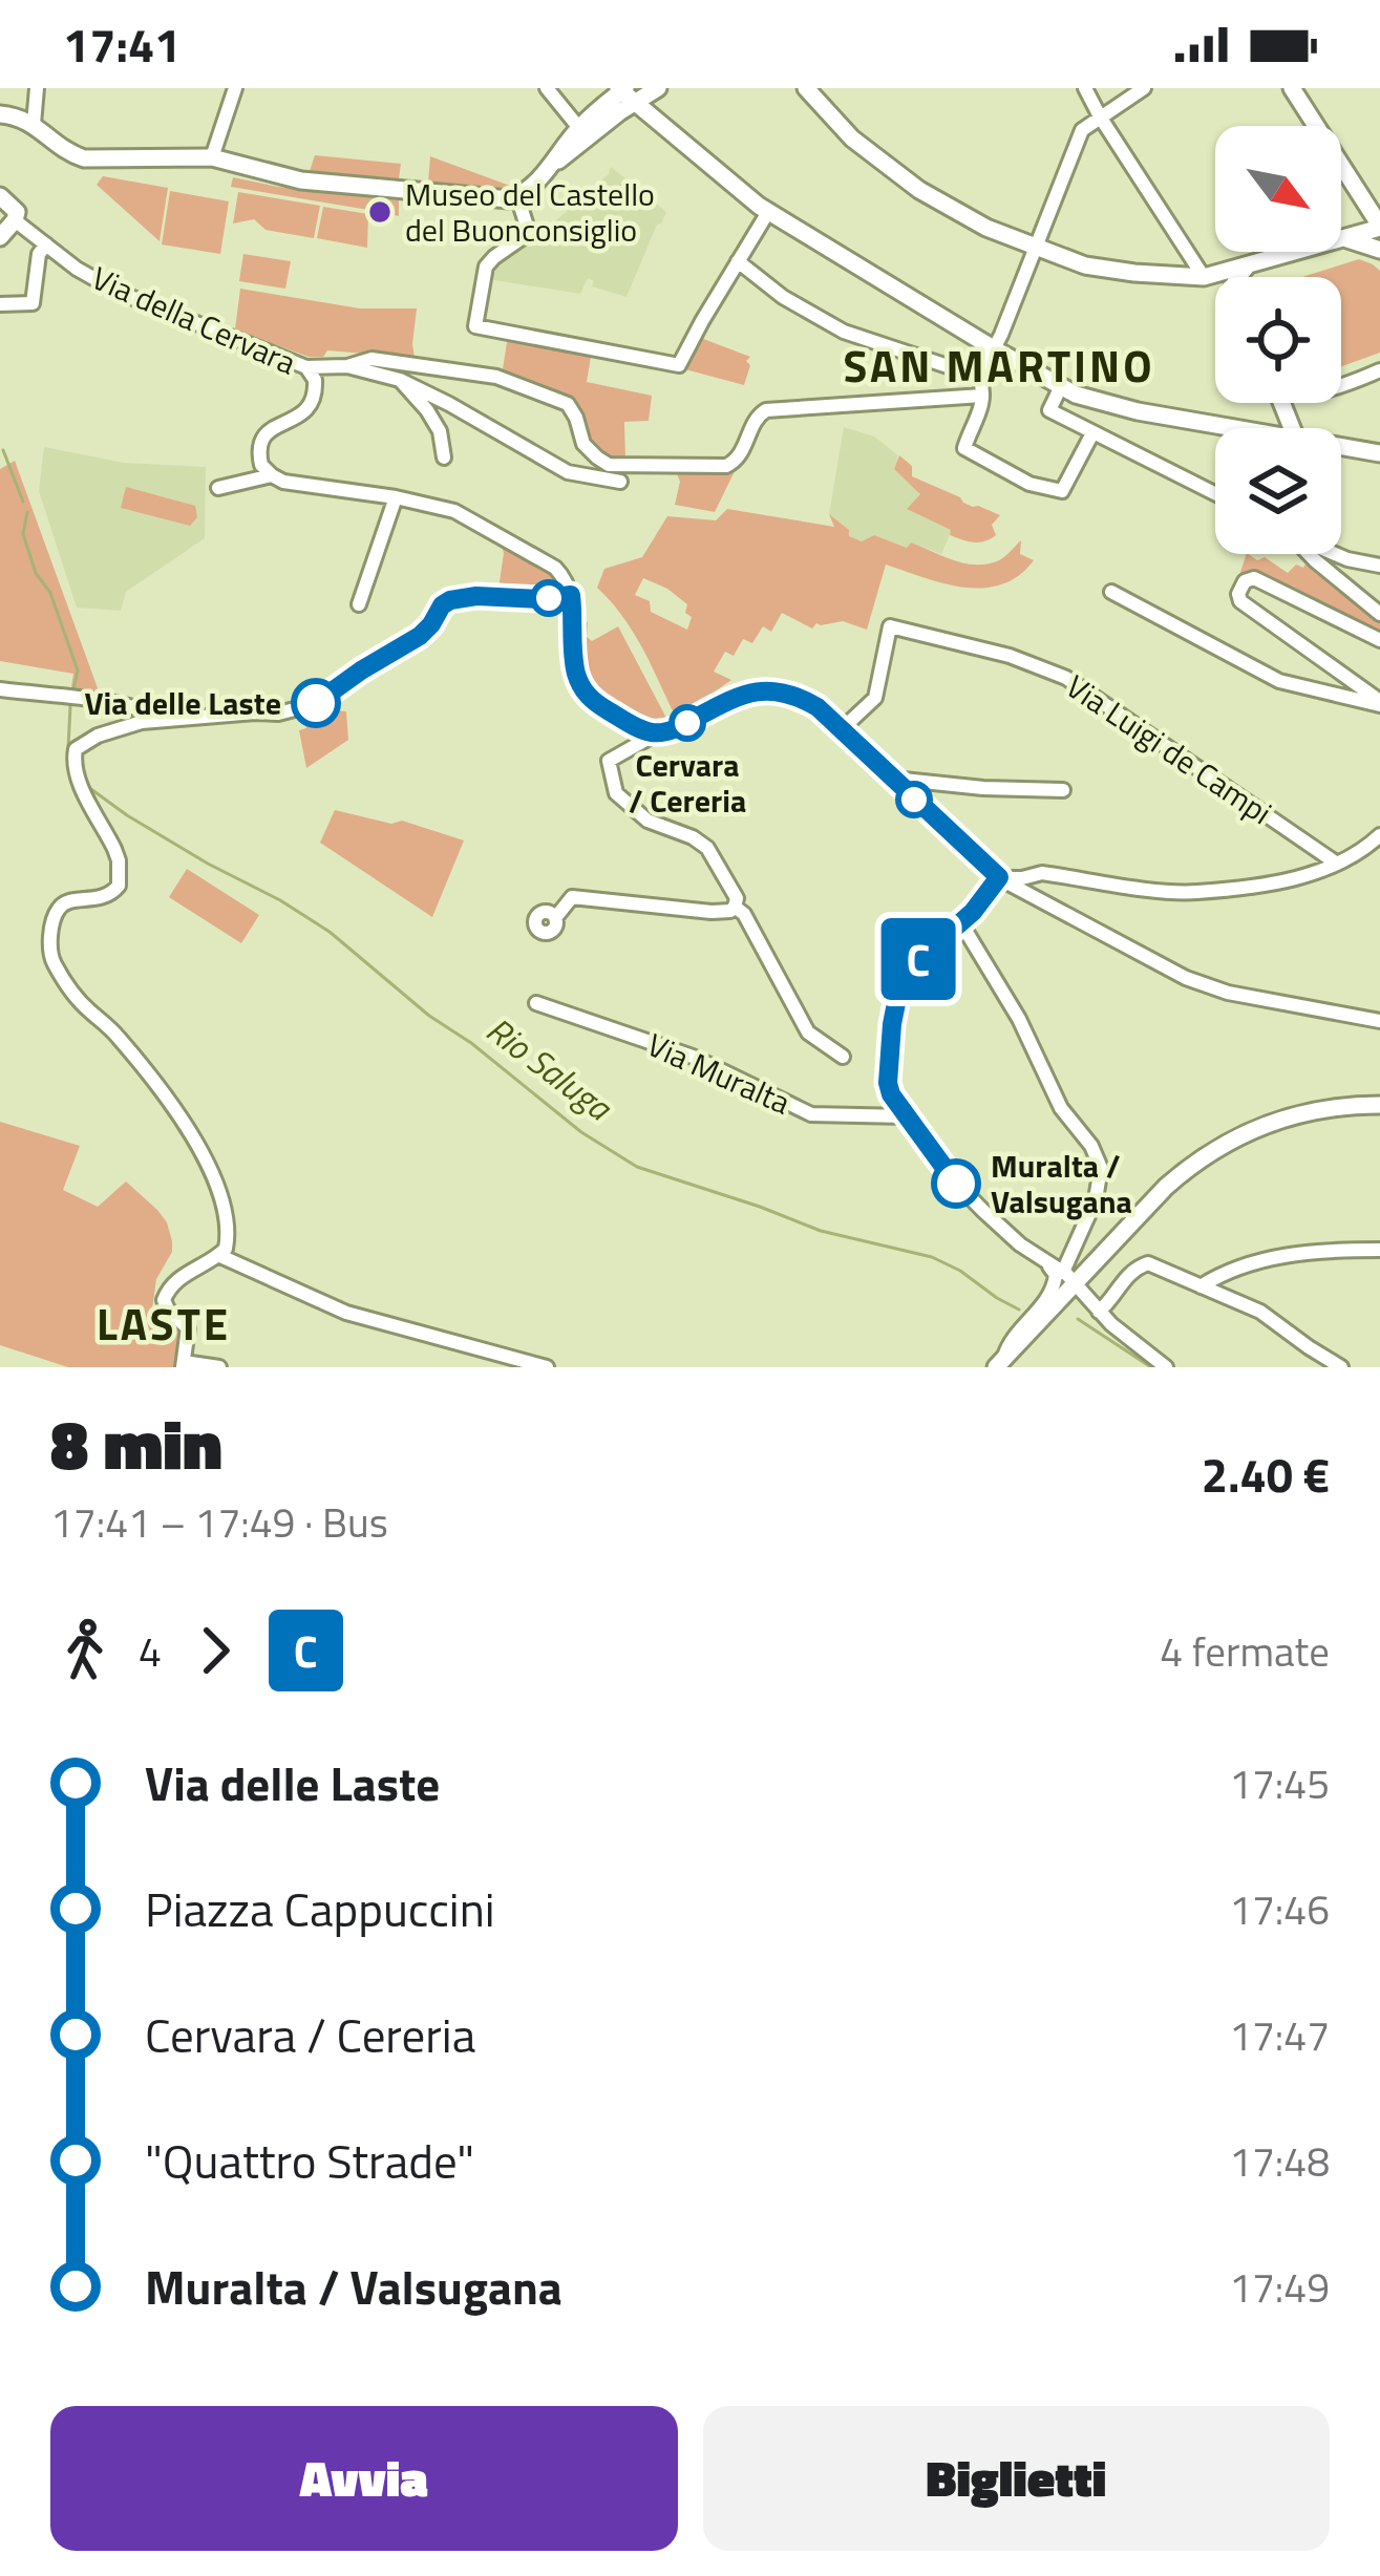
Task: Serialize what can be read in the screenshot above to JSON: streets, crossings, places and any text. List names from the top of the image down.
{
  "streets": {
    "street": ["Via della Cervara", "Via Luigi de Campi", "Via Muralta"]
  },
  "districts": ["SAN MARTINO", "LASTE"],
  "water": ["Rio Saluga"],
  "places": [
    "Museo del Castello del Buonconsiglio",
    "Via delle Laste",
    "Cervara / Cereria",
    "Muralta / Valsugana"
  ],
  "lines": ["bus line C"],
  "north": "bottom right",
  "page": {
    "status": "17:41",
    "on_map": "C",
    "heading": ["8 min", "17:41 – 17:49 · Bus", "2.40 €"],
    "legs": ["4", "C", "4 fermate"],
    "list": [
      {
        "name": "Via delle Laste",
        "value": "17:45"
      },
      {
        "name": "Piazza Cappuccini",
        "value": "17:46"
      },
      {
        "name": "Cervara / Cereria",
        "value": "17:47"
      },
      {
        "name": "\"Quattro Strade\"",
        "value": "17:48"
      },
      {
        "name": "Muralta / Valsugana",
        "value": "17:49"
      }
    ],
    "buttons": ["Avvia", "Biglietti"]
  }
}
